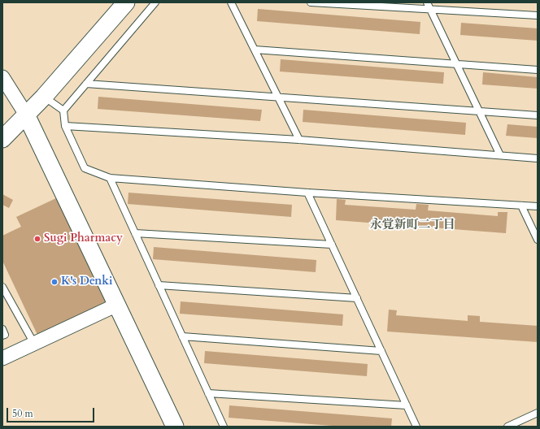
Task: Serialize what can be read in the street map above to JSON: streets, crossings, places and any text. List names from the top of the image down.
{
  "districts": ["永覚新町二丁目"],
  "places": ["Sugi Pharmacy", "K's Denki"],
  "scale_bar": "50 m"
}
